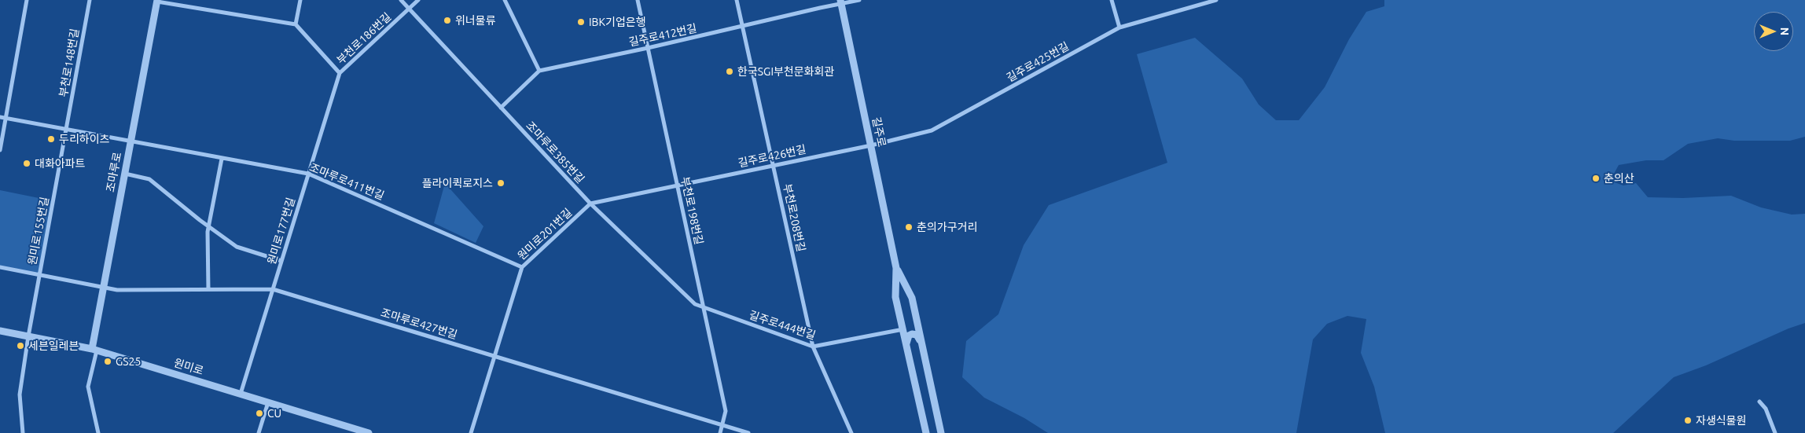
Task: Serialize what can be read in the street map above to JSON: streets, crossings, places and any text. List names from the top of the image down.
{
  "streets": {
    "street": [
      "길주로412번길",
      "부천로186번길",
      "길주로425번길",
      "부천로148번길",
      "길주로",
      "조마루로385번길",
      "길주로426번길",
      "조마루로",
      "조마루로411번길",
      "부천로198번길",
      "부천로208번길",
      "원미로155번길",
      "원미로177번길",
      "원미로201번길",
      "조마루로427번길",
      "길주로444번길",
      "원미로"
    ]
  },
  "crossings": [
    ["길주로412번길", "길주로"],
    ["길주로412번길", "부천로198번길"],
    ["길주로412번길", "부천로208번길"],
    ["부천로186번길", "조마루로385번길"],
    ["부천로186번길", "원미로177번길"],
    ["길주로425번길", "길주로"],
    ["길주로425번길", "길주로426번길"],
    ["부천로148번길", "조마루로411번길"],
    ["부천로148번길", "원미로155번길"],
    ["길주로", "길주로426번길"],
    ["길주로", "길주로444번길"],
    ["조마루로385번길", "부천로198번길"],
    ["조마루로385번길", "원미로201번길"],
    ["조마루로385번길", "길주로444번길"],
    ["길주로426번길", "부천로198번길"],
    ["길주로426번길", "부천로208번길"],
    ["조마루로", "조마루로411번길"],
    ["조마루로", "조마루로427번길"],
    ["조마루로", "원미로"],
    ["조마루로411번길", "원미로155번길"],
    ["조마루로411번길", "원미로177번길"],
    ["조마루로411번길", "원미로201번길"],
    ["부천로198번길", "조마루로427번길"],
    ["부천로198번길", "길주로444번길"],
    ["부천로208번길", "길주로444번길"],
    ["원미로155번길", "조마루로427번길"],
    ["원미로155번길", "원미로"],
    ["원미로177번길", "조마루로427번길"],
    ["원미로177번길", "원미로"],
    ["원미로201번길", "조마루로427번길"]
  ],
  "places": [
    "위너물류",
    "IBK기업은행",
    "한국SGI부천문화회관",
    "두리하이츠",
    "대화아파트",
    "춘의산",
    "플라이퀵로지스",
    "춘의가구거리",
    "세븐일레븐",
    "GS25",
    "CU",
    "자생식물원"
  ],
  "north": "right"
}
